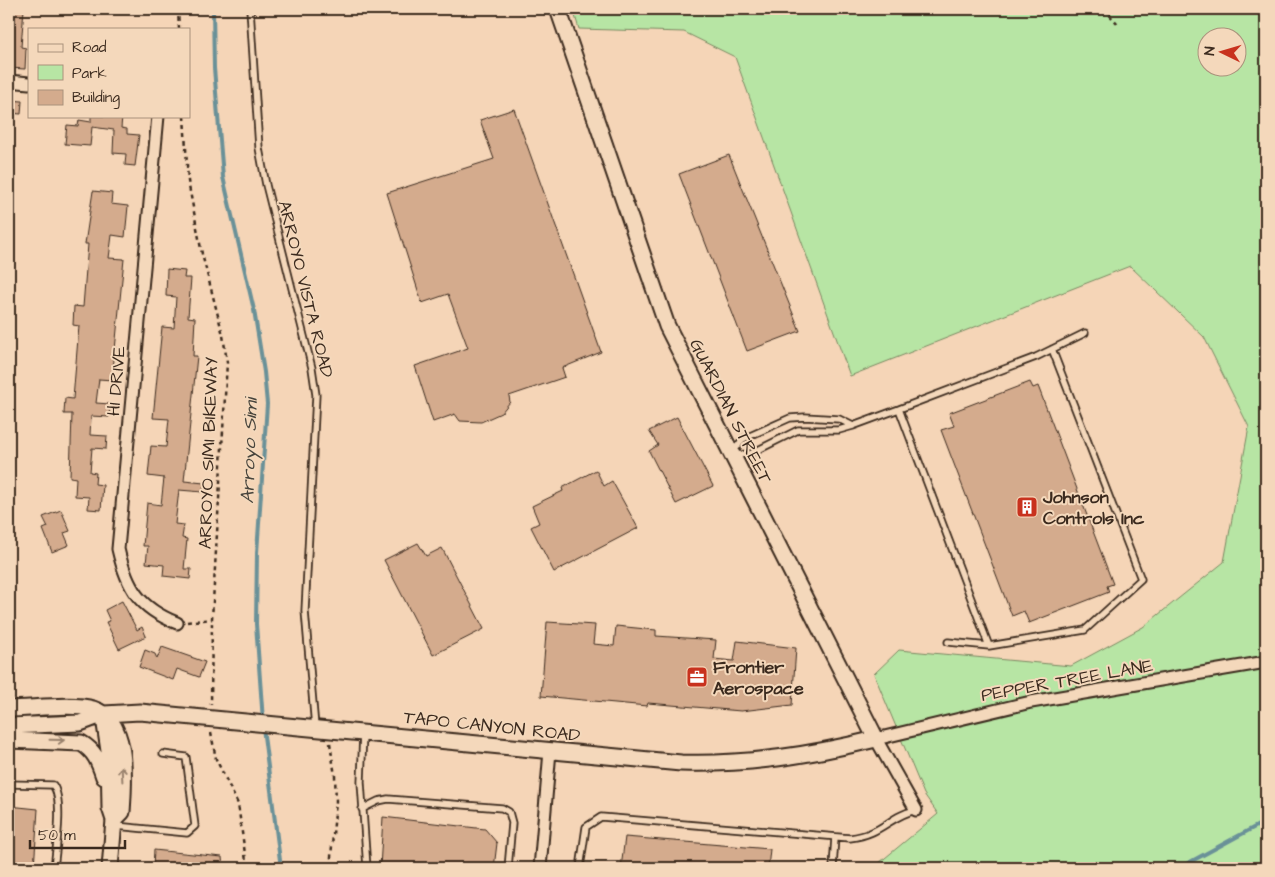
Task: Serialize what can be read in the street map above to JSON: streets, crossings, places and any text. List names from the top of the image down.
{
  "streets": {
    "street": [
      "HI DRIVE",
      "GUARDIAN STREET",
      "PEPPER TREE LANE",
      "TAPO CANYON ROAD"
    ],
    "lane": ["ARROYO VISTA ROAD"],
    "path": ["ARROYO SIMI BIKEWAY"]
  },
  "crossings": [
    ["ARROYO VISTA ROAD", "TAPO CANYON ROAD"],
    ["GUARDIAN STREET", "PEPPER TREE LANE"],
    ["GUARDIAN STREET", "TAPO CANYON ROAD"],
    ["PEPPER TREE LANE", "TAPO CANYON ROAD"]
  ],
  "water": ["Arroyo Simi"],
  "places": {
    "building": ["Johnson Controls Inc"],
    "office": ["Frontier Aerospace"]
  },
  "legend": ["Road", "Park", "Building"],
  "scale_bar": "50 m",
  "north": "left"
}
